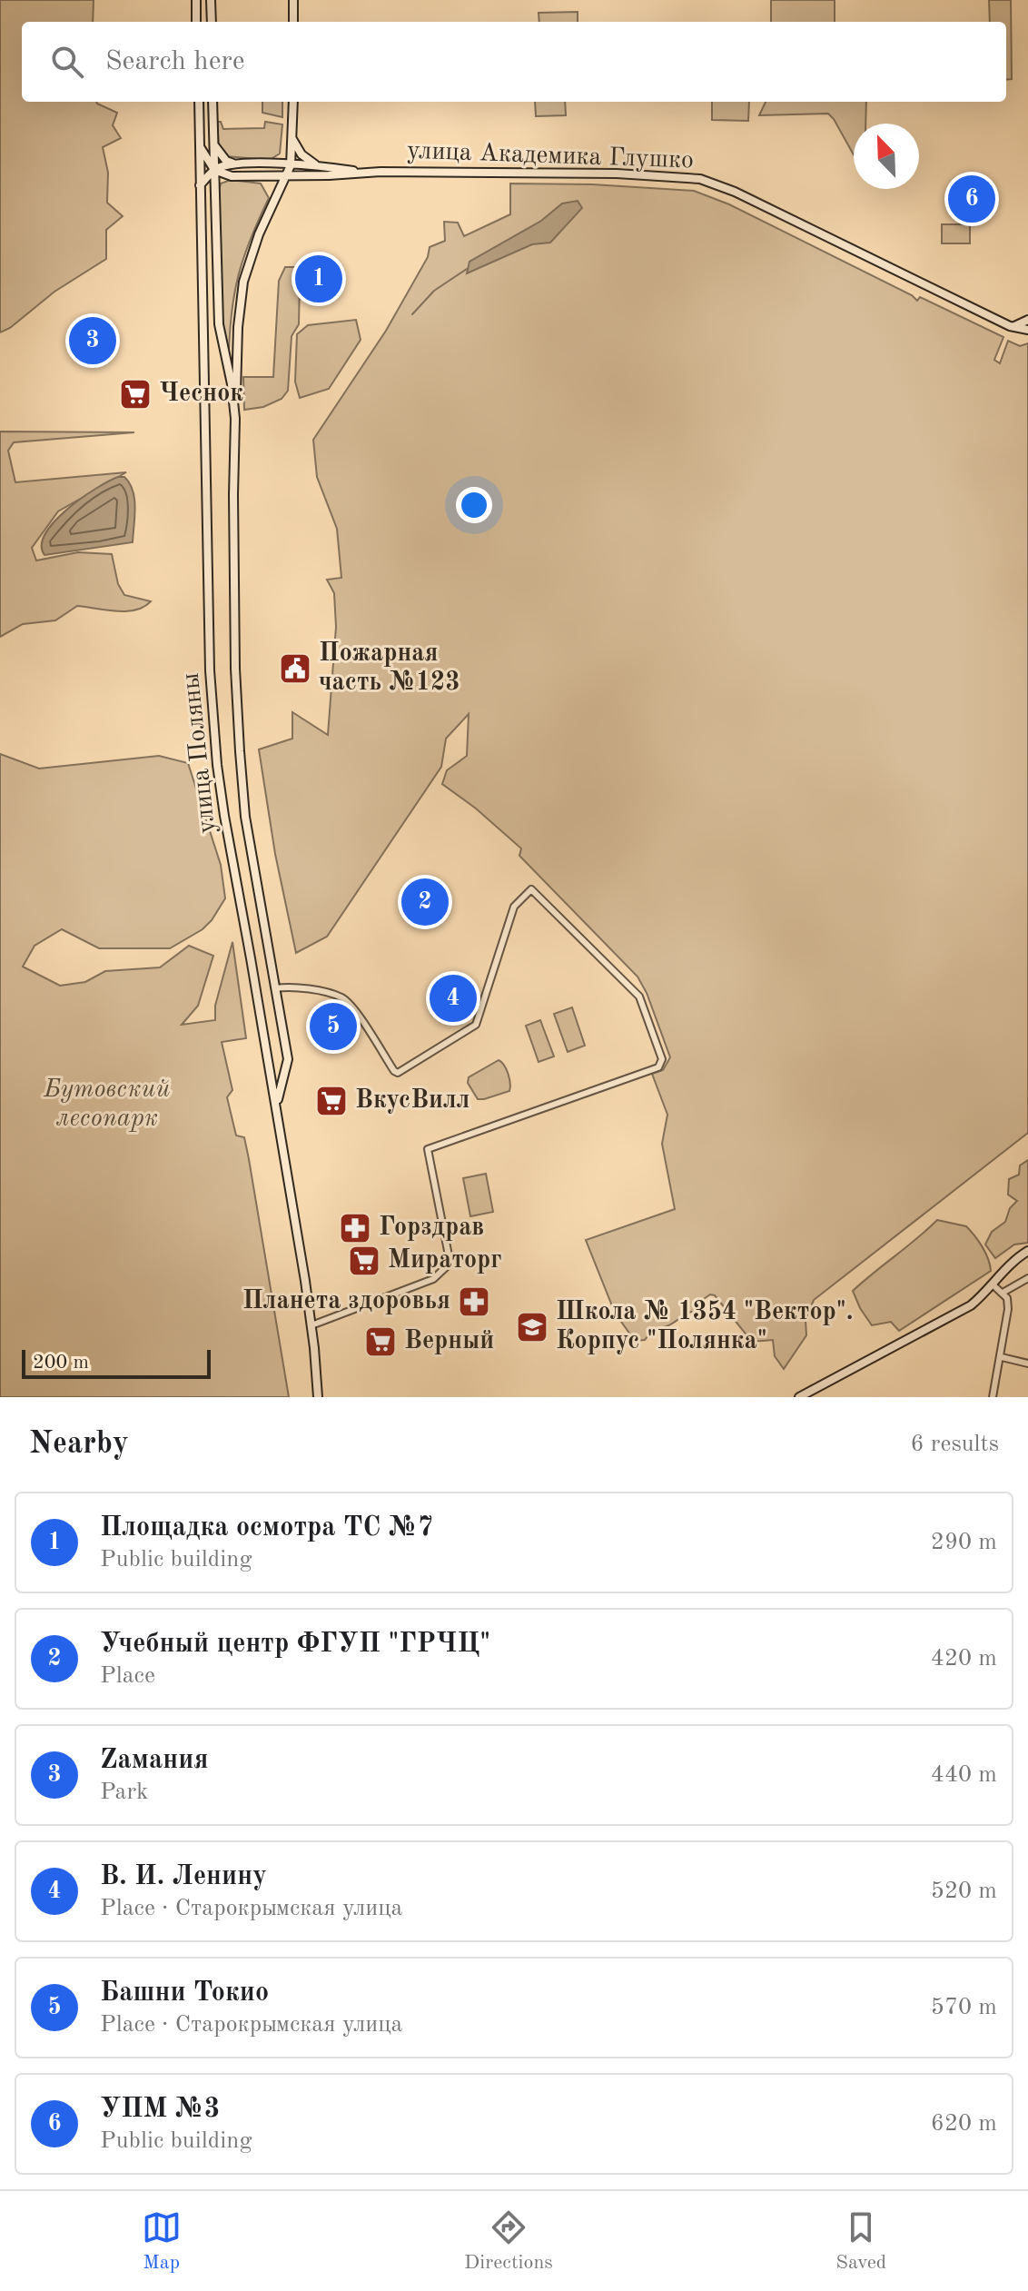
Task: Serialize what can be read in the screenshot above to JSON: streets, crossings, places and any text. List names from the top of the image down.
{
  "streets": {
    "main road": ["улица Академика Глушко", "улица Поляны"]
  },
  "crossings": [
    ["улица Академика Глушко", "улица Поляны"]
  ],
  "parks": ["Бутовский лесопарк"],
  "places": {
    "supermarket": [
      "Чеснок",
      "ВкусВилл",
      "Мираторг",
      "Верный"
    ],
    "public building": ["Пожарная часть №123"],
    "pharmacy": ["Горздрав", "Планета здоровья"],
    "school or university": ["Школа № 1354 \"Вектор\". Корпус \"Полянка\""]
  },
  "scale_bar": "200 m",
  "north": "top left",
  "page": {
    "search": "Search here",
    "pins": [
      "6",
      "1",
      "3",
      "2",
      "4",
      "5"
    ],
    "scale": "200 m",
    "heading": ["Nearby", "6 results"],
    "list": [
      {
        "mark": "1",
        "name": "Площадка осмотра ТС №7",
        "note": "Public building",
        "value": "290 m"
      },
      {
        "mark": "2",
        "name": "Учебный центр ФГУП \"ГРЧЦ\"",
        "note": "Place",
        "value": "420 m"
      },
      {
        "mark": "3",
        "name": "Zамания",
        "note": "Park",
        "value": "440 m"
      },
      {
        "mark": "4",
        "name": "В. И. Ленину",
        "note": "Place · Старокрымская улица",
        "value": "520 m"
      },
      {
        "mark": "5",
        "name": "Башни Токио",
        "note": "Place · Старокрымская улица",
        "value": "570 m"
      },
      {
        "mark": "6",
        "name": "УПМ №3",
        "note": "Public building",
        "value": "620 m"
      }
    ],
    "nav": ["Map", "Directions", "Saved"]
  }
}
